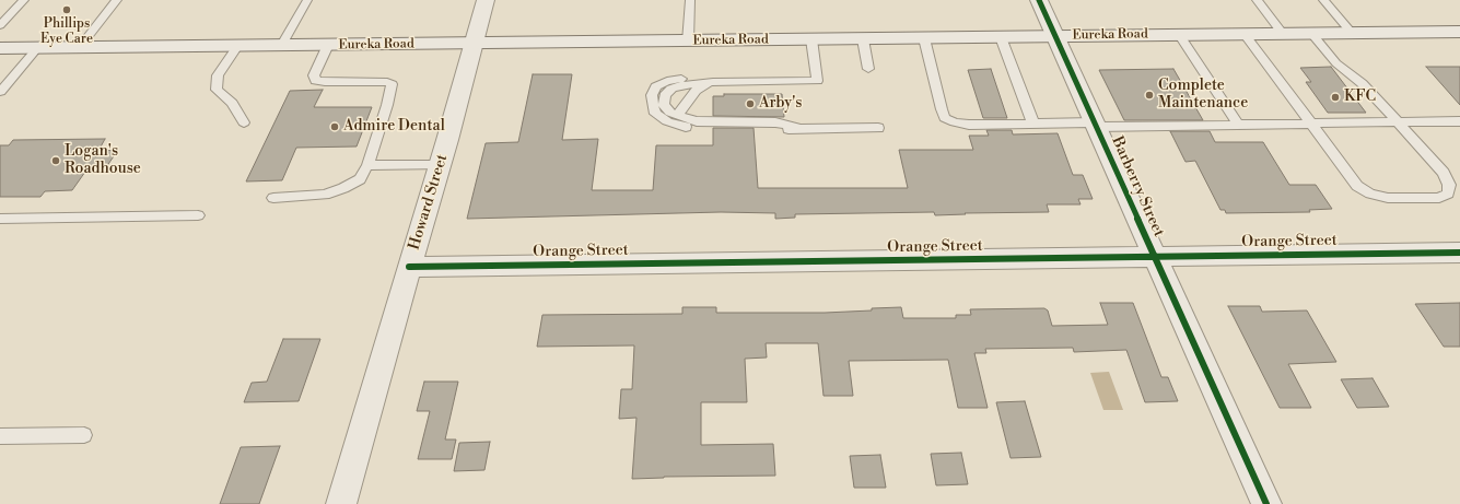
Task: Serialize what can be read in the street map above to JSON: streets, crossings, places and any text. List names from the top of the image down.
{
  "streets": {
    "street": [
      "Eureka Road",
      "Barberry Street",
      "Howard Street",
      "Orange Street"
    ]
  },
  "crossings": [
    ["Eureka Road", "Barberry Street"],
    ["Eureka Road", "Howard Street"],
    ["Barberry Street", "Orange Street"],
    ["Howard Street", "Orange Street"]
  ],
  "places": [
    "Phillips Eye Care",
    "Complete Maintenance",
    "KFC",
    "Arby's",
    "Admire Dental",
    "Logan's Roadhouse"
  ]
}
